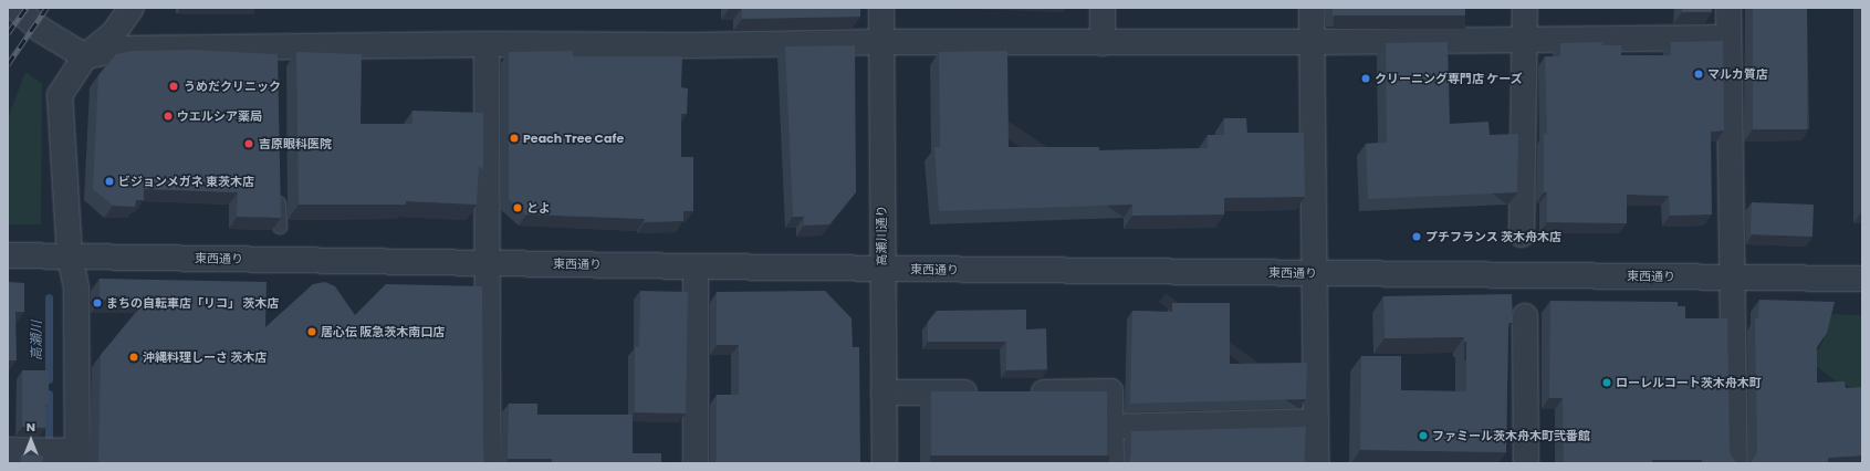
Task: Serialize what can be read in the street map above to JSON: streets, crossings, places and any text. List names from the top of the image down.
{
  "streets": {
    "street": ["高瀬川通り", "東西通り"]
  },
  "crossings": [
    ["高瀬川通り", "東西通り"]
  ],
  "water": ["高瀬川"],
  "places": [
    "マルカ質店",
    "クリーニング専門店 ケーズ",
    "うめだクリニック",
    "ウエルシア薬局",
    "Peach Tree Cafe",
    "吉原眼科医院",
    "ビジョンメガネ 東茨木店",
    "とよ",
    "プチフランス 茨木舟木店",
    "まちの自転車店「リコ」 茨木店",
    "居心伝 阪急茨木南口店",
    "沖縄料理しーさ 茨木店",
    "ローレルコート茨木舟木町",
    "ファミール茨木舟木町弐番館"
  ],
  "north": "top"
}
